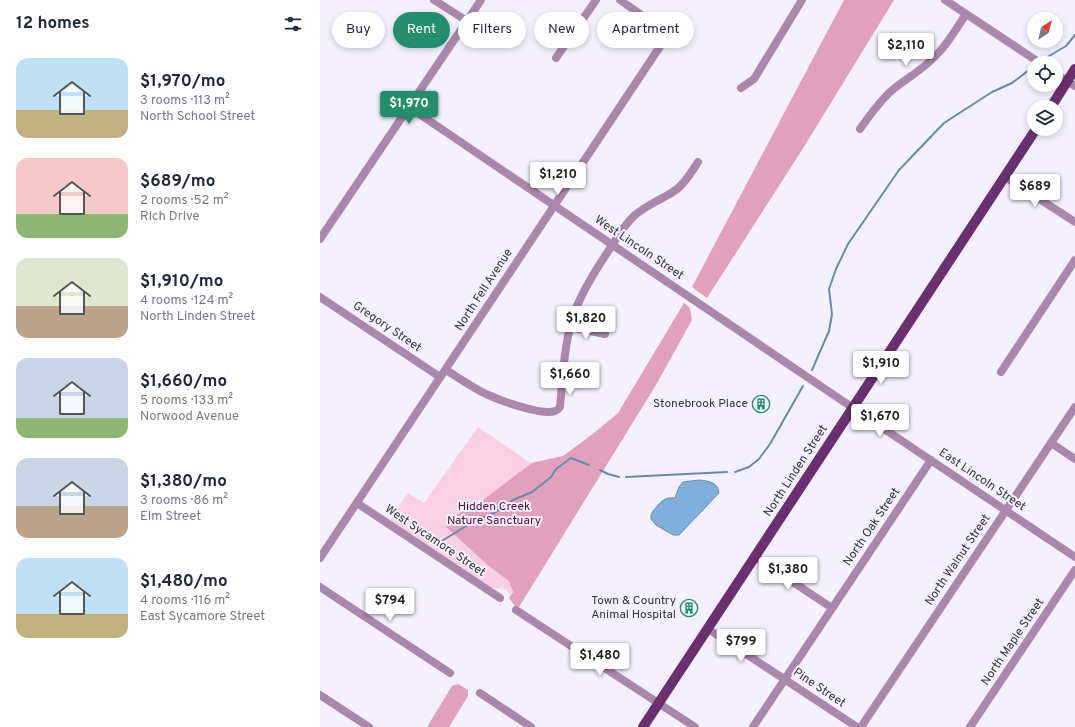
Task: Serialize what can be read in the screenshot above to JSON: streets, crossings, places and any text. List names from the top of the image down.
{
  "streets": {
    "main road": ["North Linden Street"],
    "street": [
      "West Lincoln Street",
      "North Fell Avenue",
      "Gregory Street",
      "East Lincoln Street",
      "North Oak Street",
      "West Sycamore Street",
      "North Walnut Street",
      "North Maple Street",
      "Pine Street"
    ]
  },
  "crossings": [
    ["West Lincoln Street", "North Fell Avenue"],
    ["West Lincoln Street", "East Lincoln Street"],
    ["North Fell Avenue", "Gregory Street"],
    ["North Fell Avenue", "West Sycamore Street"],
    ["North Linden Street", "East Lincoln Street"],
    ["North Linden Street", "Pine Street"],
    ["East Lincoln Street", "North Oak Street"],
    ["East Lincoln Street", "North Walnut Street"],
    ["North Oak Street", "Pine Street"]
  ],
  "parks": ["Hidden Creek Nature Sanctuary"],
  "places": {
    "building": ["Stonebrook Place", "Town & Country Animal Hospital"]
  },
  "north": "top right",
  "page": {
    "heading": "12 homes",
    "chip": [
      "Buy",
      "Rent",
      "Filters",
      "New",
      "Apartment"
    ],
    "price": [
      "$2,110",
      "$1,970",
      "$1,210",
      "$689",
      "$1,820",
      "$1,910",
      "$1,660",
      "$1,670",
      "$1,380",
      "$794",
      "$799",
      "$1,480"
    ],
    "list": [
      {
        "name": "$1,970/mo",
        "note": "3 rooms · 113 m² · North School Street"
      },
      {
        "name": "$689/mo",
        "note": "2 rooms · 52 m² · Rich Drive"
      },
      {
        "name": "$1,910/mo",
        "note": "4 rooms · 124 m² · North Linden Street"
      },
      {
        "name": "$1,660/mo",
        "note": "5 rooms · 133 m² · Norwood Avenue"
      },
      {
        "name": "$1,380/mo",
        "note": "3 rooms · 86 m² · Elm Street"
      },
      {
        "name": "$1,480/mo",
        "note": "4 rooms · 116 m² · East Sycamore Street"
      }
    ]
  }
}
